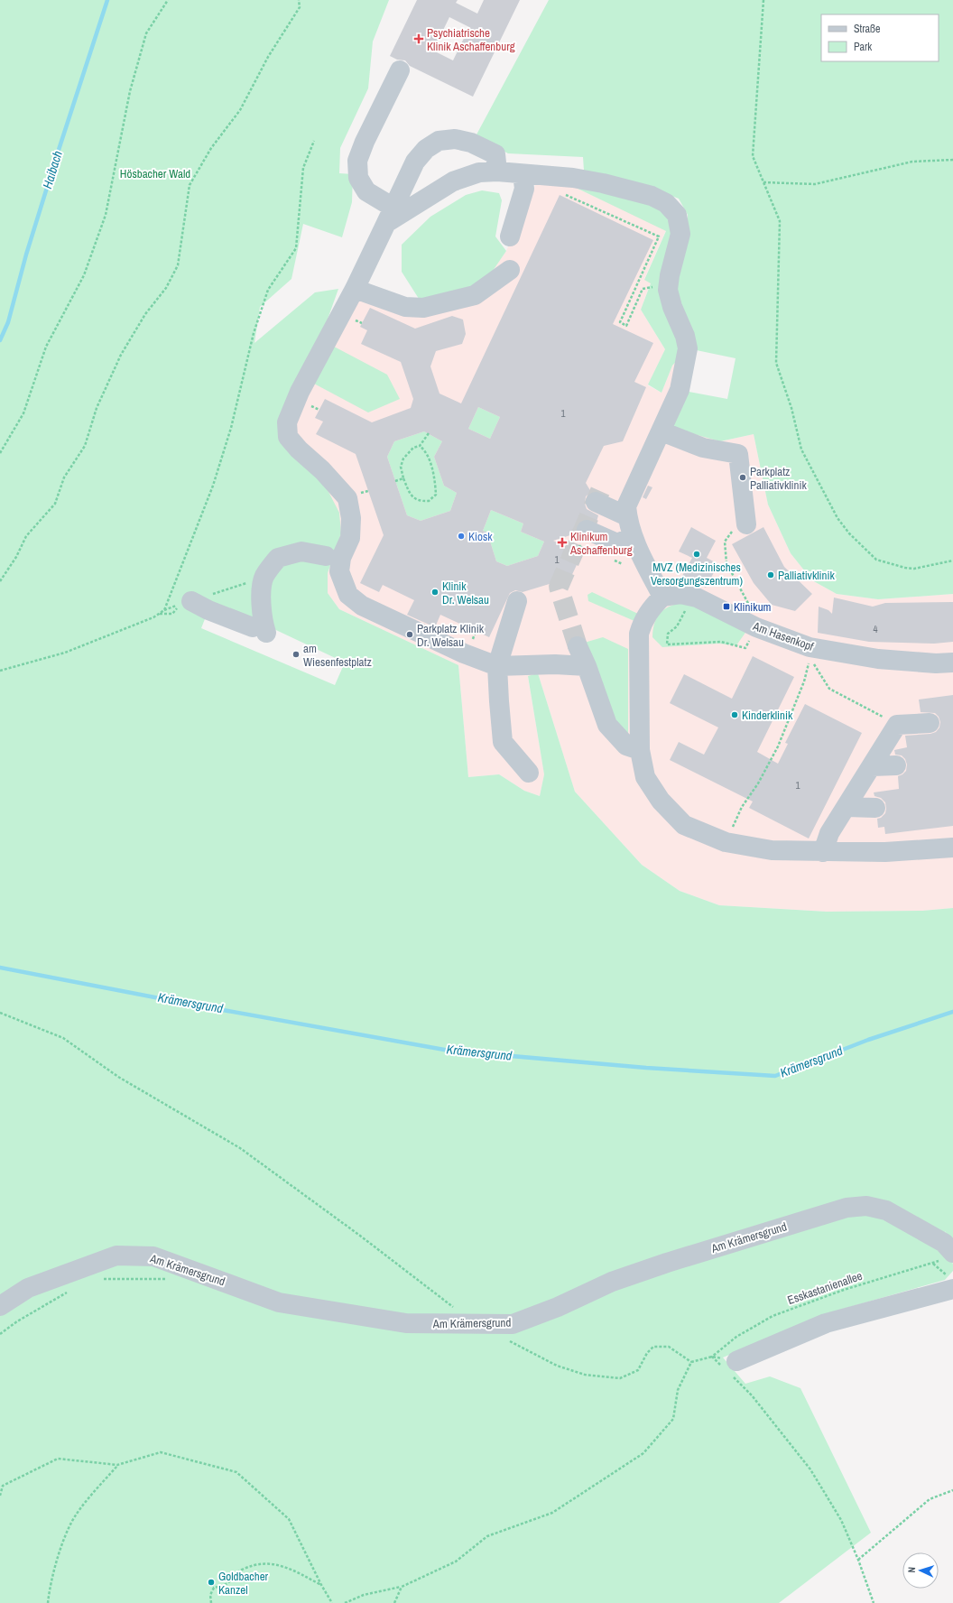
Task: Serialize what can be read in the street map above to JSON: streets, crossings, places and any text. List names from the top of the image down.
{
  "streets": {
    "street": ["Am Hasenkopf", "Am Krämersgrund"],
    "path": ["Esskastanienallee"]
  },
  "crossings": [
    ["Am Krämersgrund", "Esskastanienallee"]
  ],
  "water": ["Haibach", "Krämersgrund"],
  "parks": ["Hösbacher Wald"],
  "places": {
    "health": ["Psychiatrische Klinik Aschaffenburg", "Klinikum Aschaffenburg"],
    "other": [
      "Parkplatz Palliativklinik",
      "Kiosk",
      "MVZ (Medizinisches Versorgungszentrum)",
      "Palliativklinik",
      "Klinik Dr. Welsau",
      "Parkplatz Klinik Dr. Welsau",
      "am Wiesenfestplatz",
      "Kinderklinik",
      "Goldbacher Kanzel"
    ],
    "transit": ["Klinikum"]
  },
  "house_numbers": [
    "1",
    "1",
    "4",
    "1"
  ],
  "legend": ["Straße", "Park"],
  "north": "left"
}
